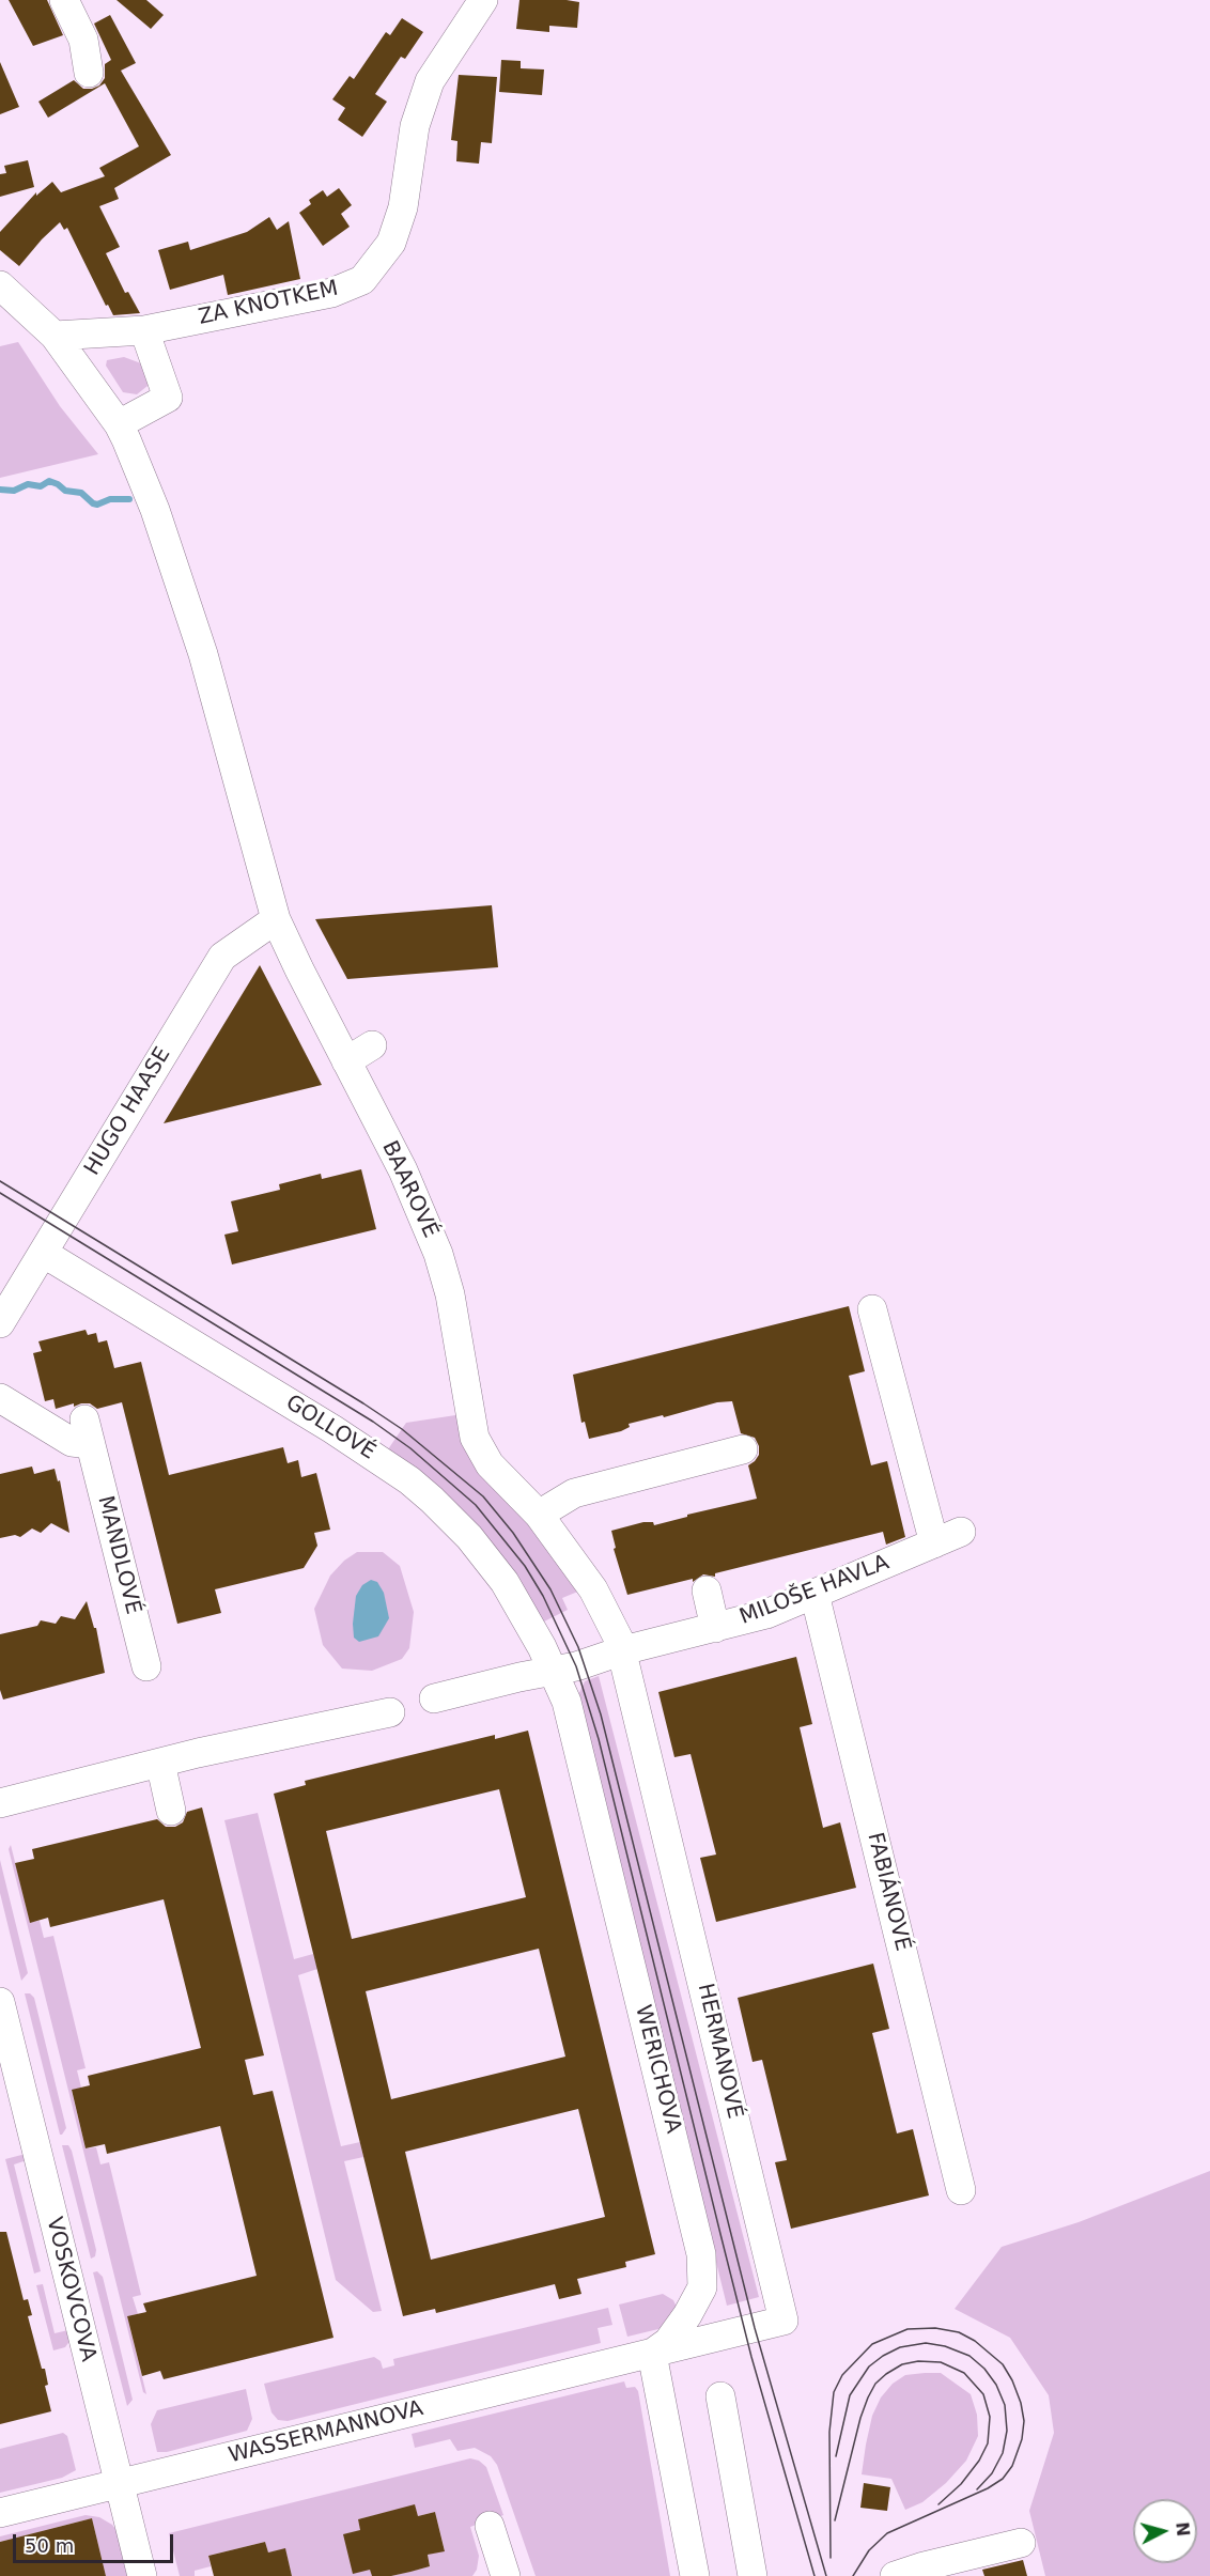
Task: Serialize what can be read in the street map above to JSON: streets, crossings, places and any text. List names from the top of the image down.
{
  "streets": {
    "street": [
      "ZA KNOTKEM",
      "HUGO HAASE",
      "BAAROVÉ",
      "GOLLOVÉ",
      "MANDLOVÉ",
      "MILOŠE HAVLA",
      "FABIÁNOVÉ",
      "HERMANOVÉ",
      "WERICHOVA",
      "VOSKOVCOVA",
      "WASSERMANNOVA"
    ]
  },
  "crossings": [
    ["ZA KNOTKEM", "BAAROVÉ"],
    ["HUGO HAASE", "BAAROVÉ"],
    ["HUGO HAASE", "GOLLOVÉ"],
    ["BAAROVÉ", "MILOŠE HAVLA"],
    ["BAAROVÉ", "HERMANOVÉ"],
    ["GOLLOVÉ", "MILOŠE HAVLA"],
    ["GOLLOVÉ", "WERICHOVA"],
    ["MILOŠE HAVLA", "FABIÁNOVÉ"],
    ["MILOŠE HAVLA", "HERMANOVÉ"],
    ["MILOŠE HAVLA", "WERICHOVA"],
    ["HERMANOVÉ", "WERICHOVA"],
    ["HERMANOVÉ", "WASSERMANNOVA"],
    ["WERICHOVA", "WASSERMANNOVA"],
    ["VOSKOVCOVA", "WASSERMANNOVA"]
  ],
  "scale_bar": "50 m",
  "north": "right"
}
